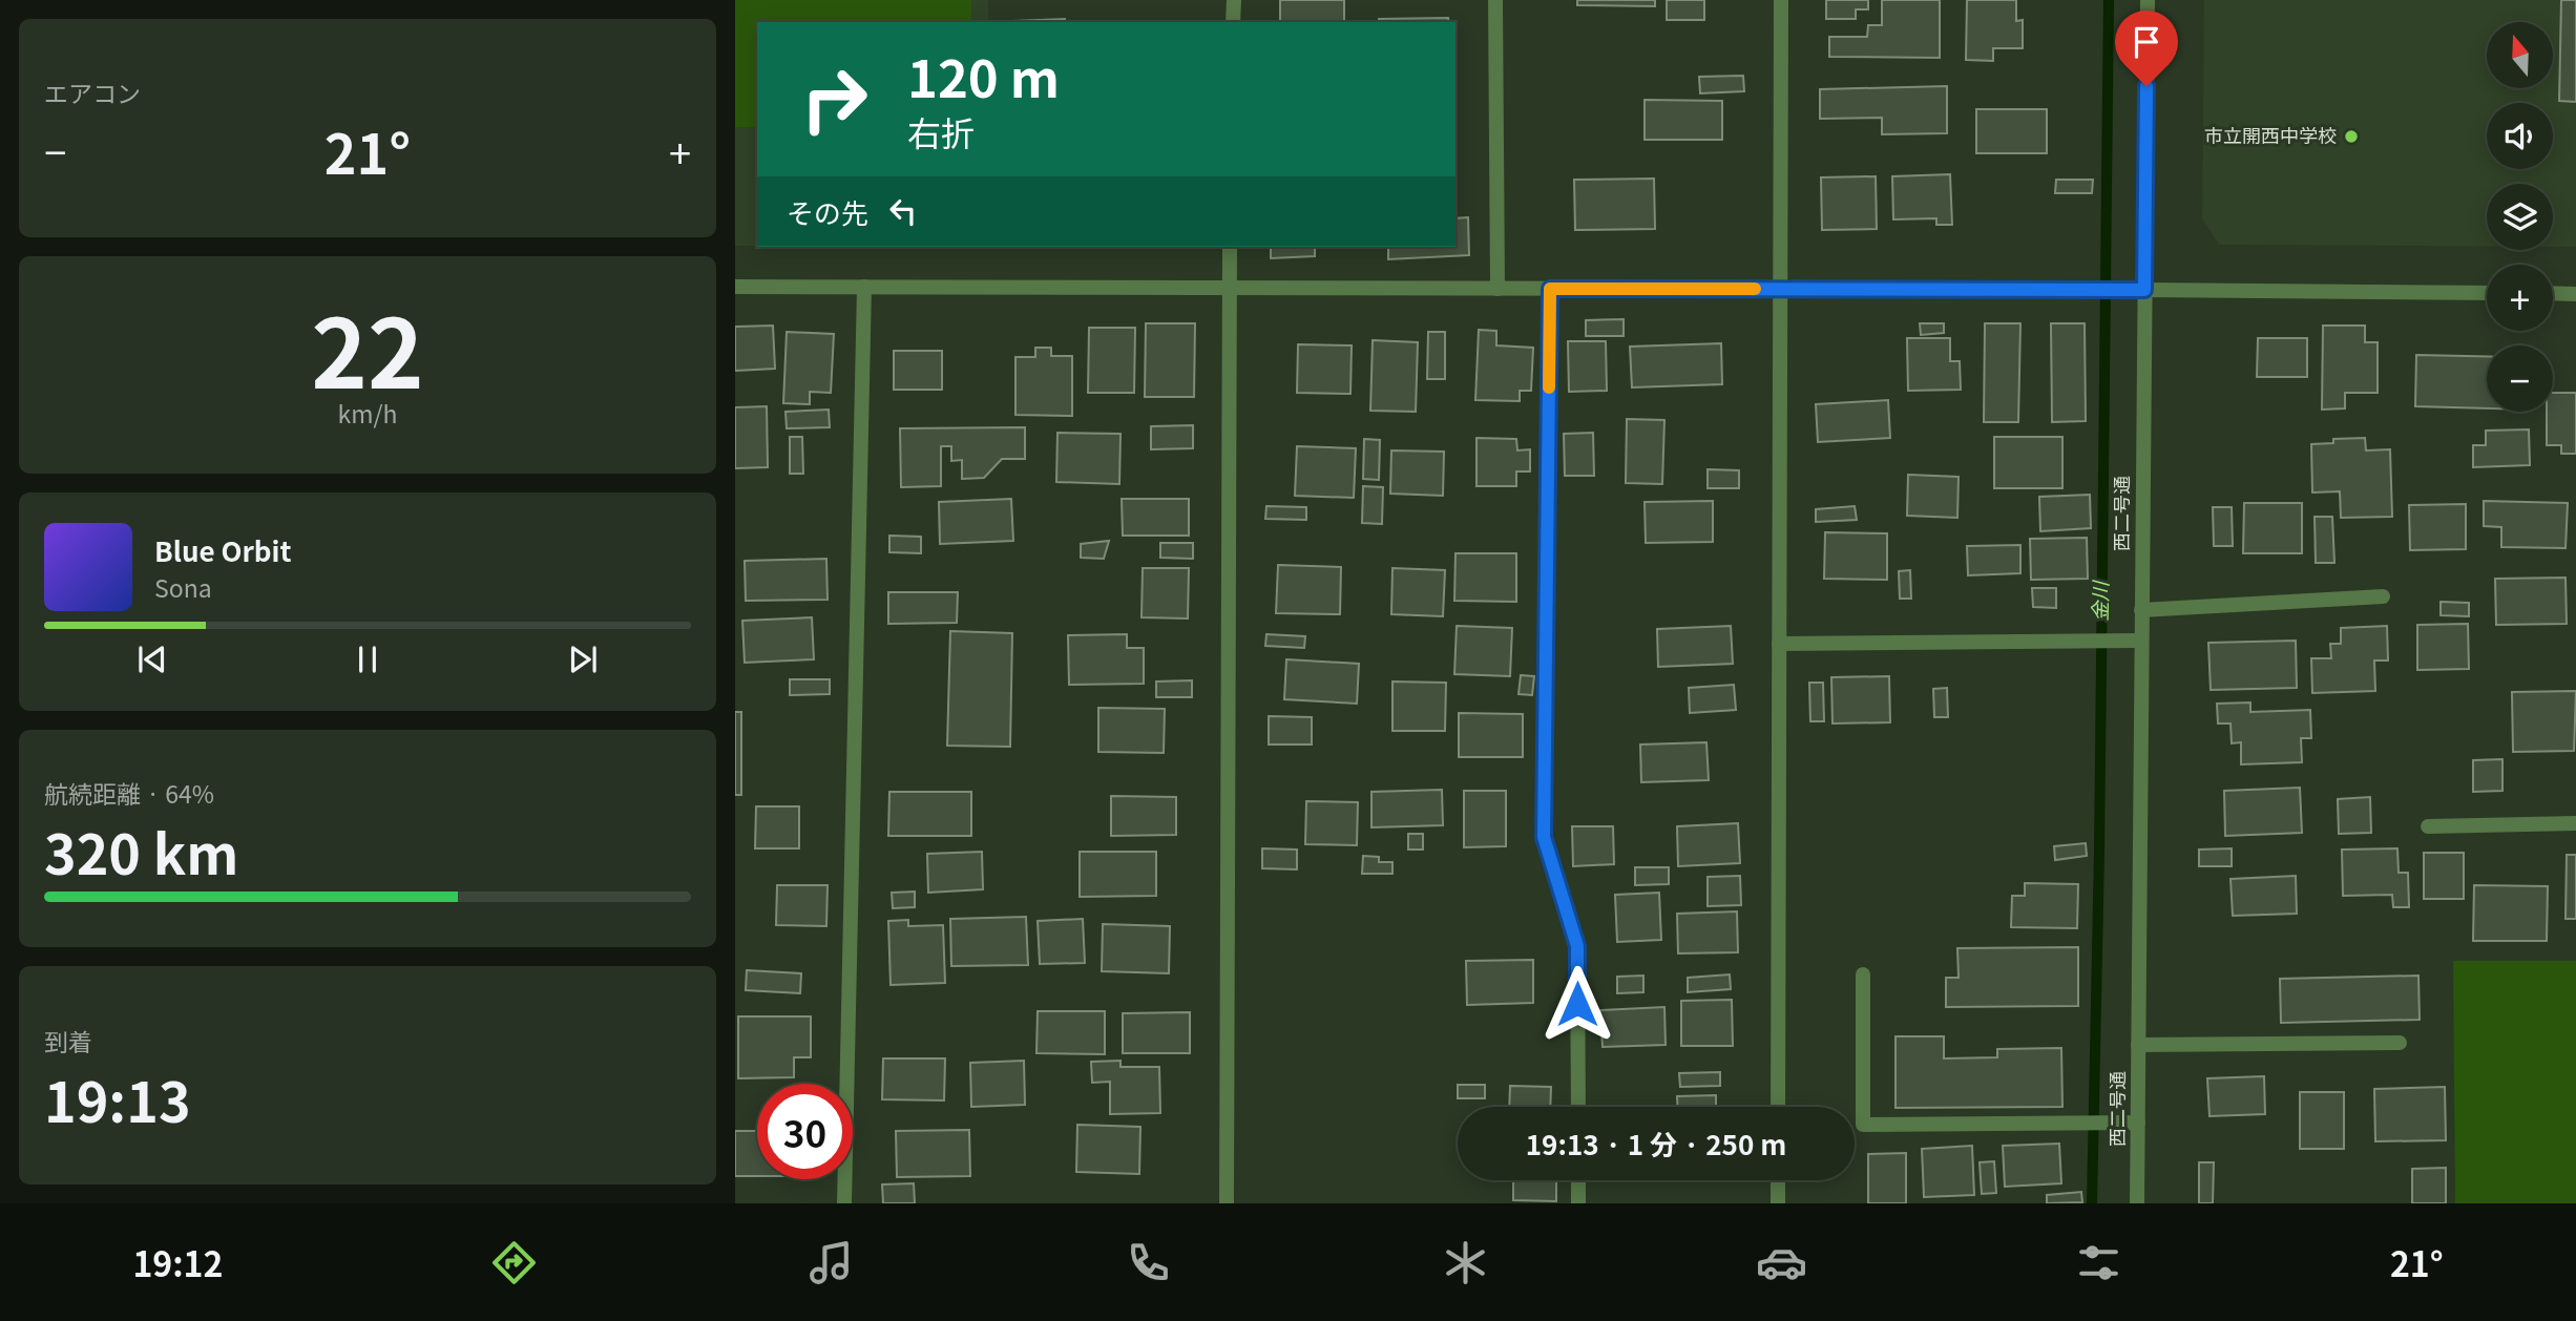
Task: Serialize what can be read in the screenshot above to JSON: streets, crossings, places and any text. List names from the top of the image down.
{
  "streets": {
    "street": ["西二号通"]
  },
  "water": ["金川"],
  "places": ["市立開西中学校"],
  "north": "top",
  "page": {
    "tile": [
      "エアコン",
      ["22", "km/h"],
      ["航続距離 · 64%", "320 km"],
      ["到着", "19:13"]
    ],
    "map_buttons": ["+", "−"],
    "turn": ["120 m", "右折"],
    "heat": ["−", "21°", "+"],
    "then": "その先",
    "song": ["Blue Orbit", "Sona"],
    "limit": "30",
    "trip": "19:13 · 1 分 · 250 m",
    "tabs": ["19:12", "21°"]
  }
}
